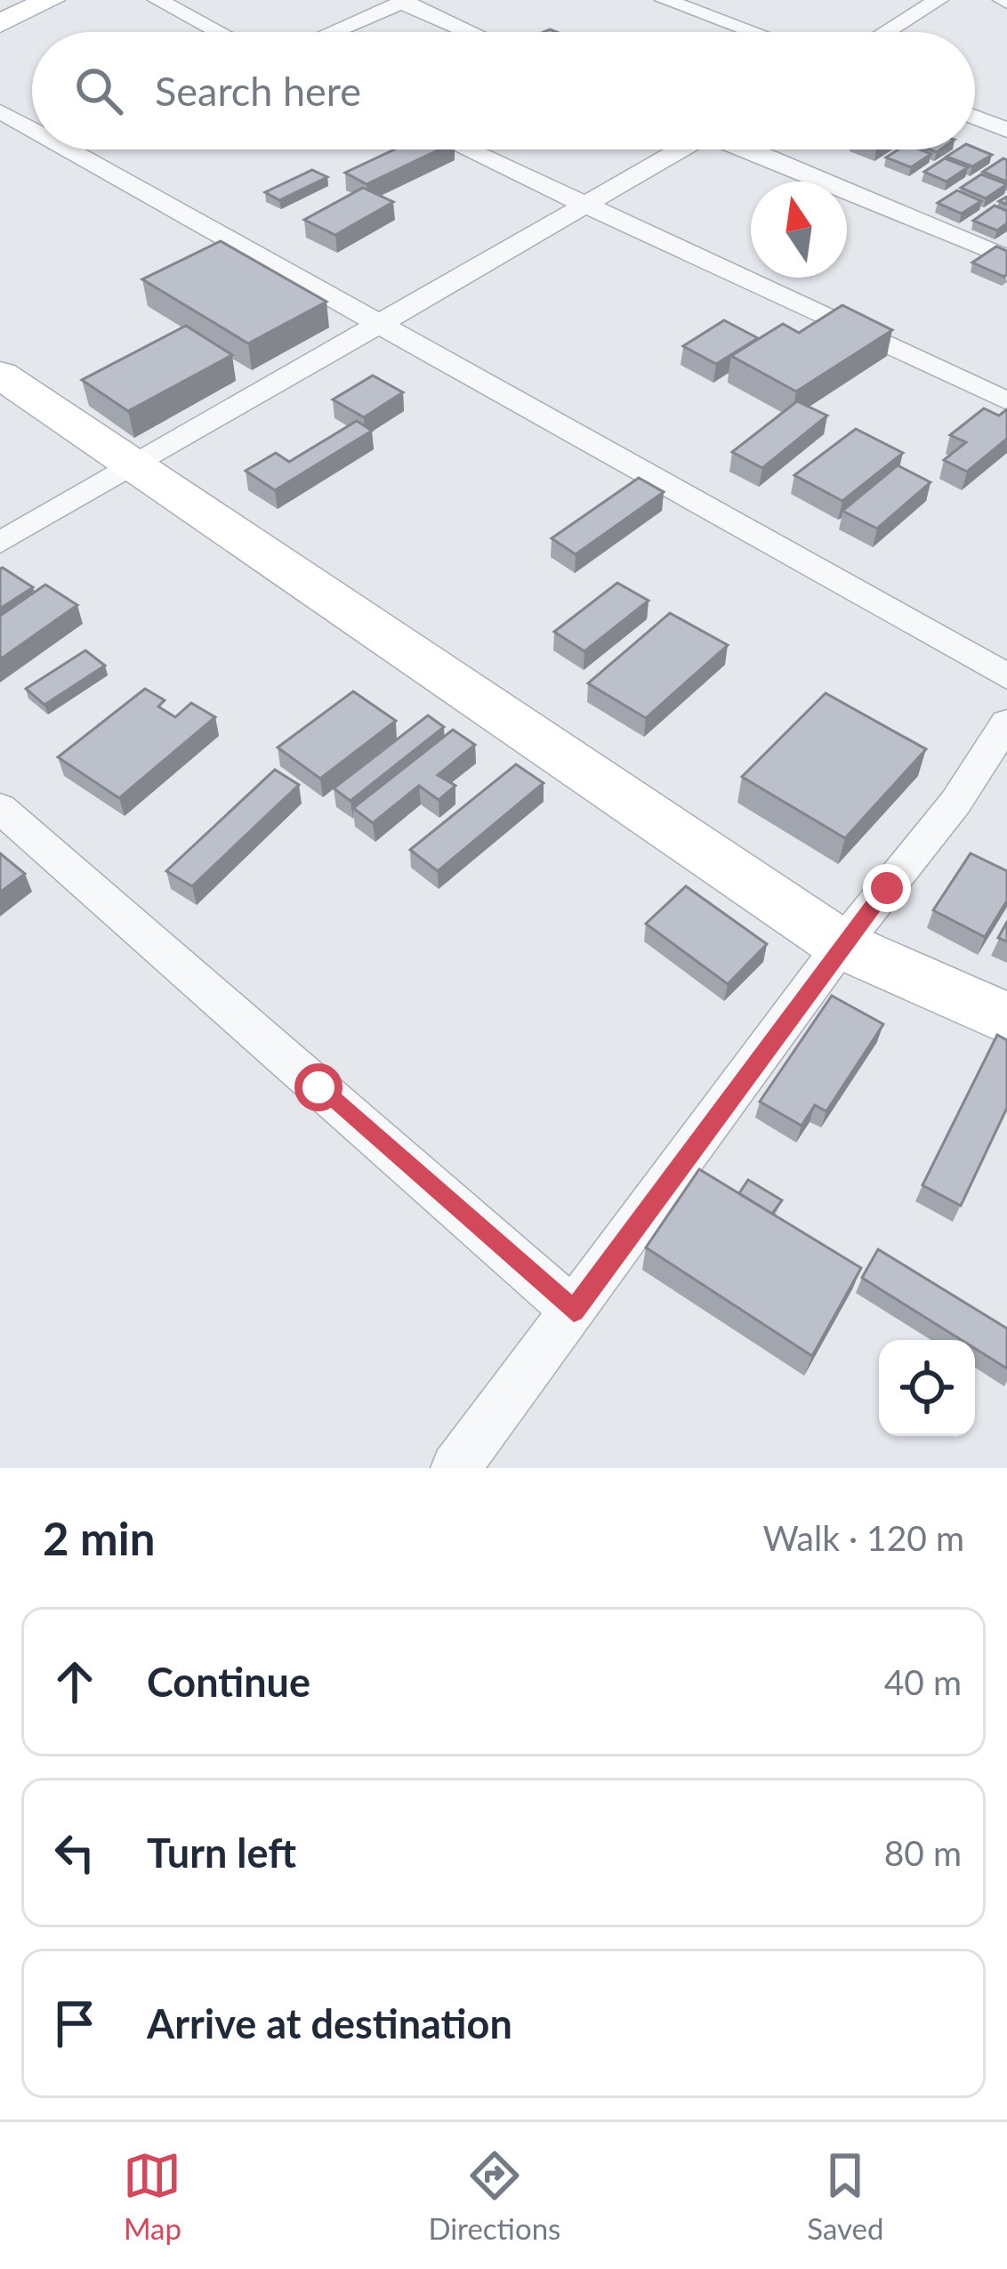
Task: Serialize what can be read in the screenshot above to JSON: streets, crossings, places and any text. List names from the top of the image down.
{
  "north": "top",
  "page": {
    "search": "Search here",
    "heading": ["2 min", "Walk · 120 m"],
    "list": [
      ["Continue", "40 m"],
      ["Turn left", "80 m"],
      "Arrive at destination"
    ],
    "nav": ["Map", "Directions", "Saved"]
  }
}
